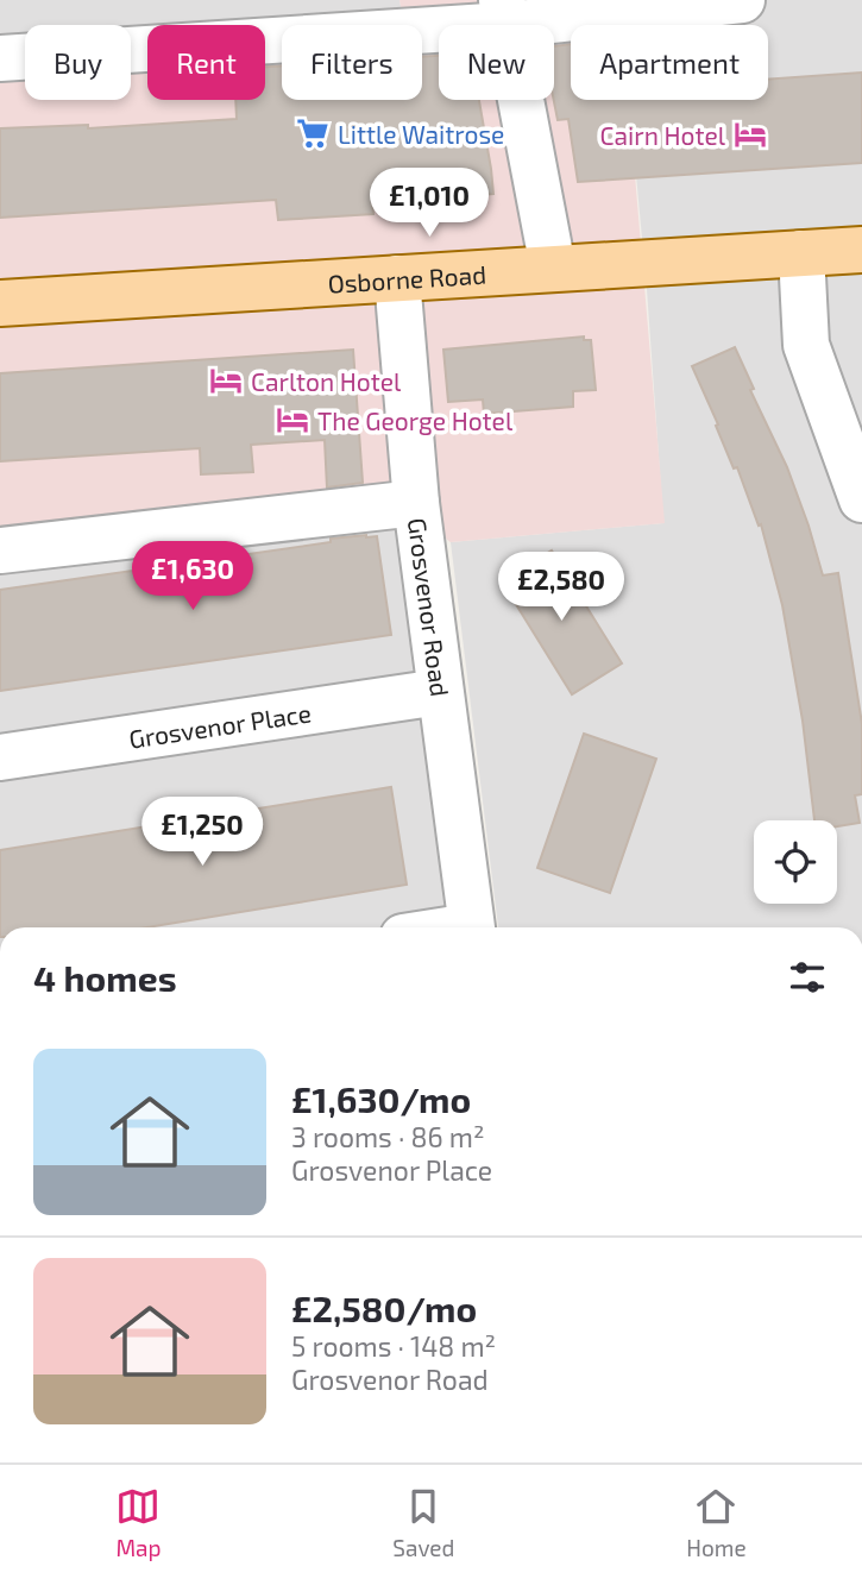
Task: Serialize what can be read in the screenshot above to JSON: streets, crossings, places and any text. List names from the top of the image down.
{
  "streets": {
    "main road": ["Osborne Road"],
    "street": ["Grosvenor Road", "Grosvenor Place"]
  },
  "crossings": [
    ["Osborne Road", "Grosvenor Road"],
    ["Grosvenor Road", "Grosvenor Place"]
  ],
  "places": {
    "supermarket": ["Little Waitrose"],
    "hotel": ["Cairn Hotel", "Carlton Hotel", "The George Hotel"]
  },
  "page": {
    "chip": [
      "Buy",
      "Rent",
      "Filters",
      "New",
      "Apartment"
    ],
    "price": [
      "£1,010",
      "£1,630",
      "£2,580",
      "£1,250"
    ],
    "heading": "4 homes",
    "list": [
      {
        "name": "£1,630/mo",
        "note": "3 rooms · 86 m² · Grosvenor Place"
      },
      {
        "name": "£2,580/mo",
        "note": "5 rooms · 148 m² · Grosvenor Road"
      }
    ],
    "tabs": ["Map", "Saved", "Home"]
  }
}
